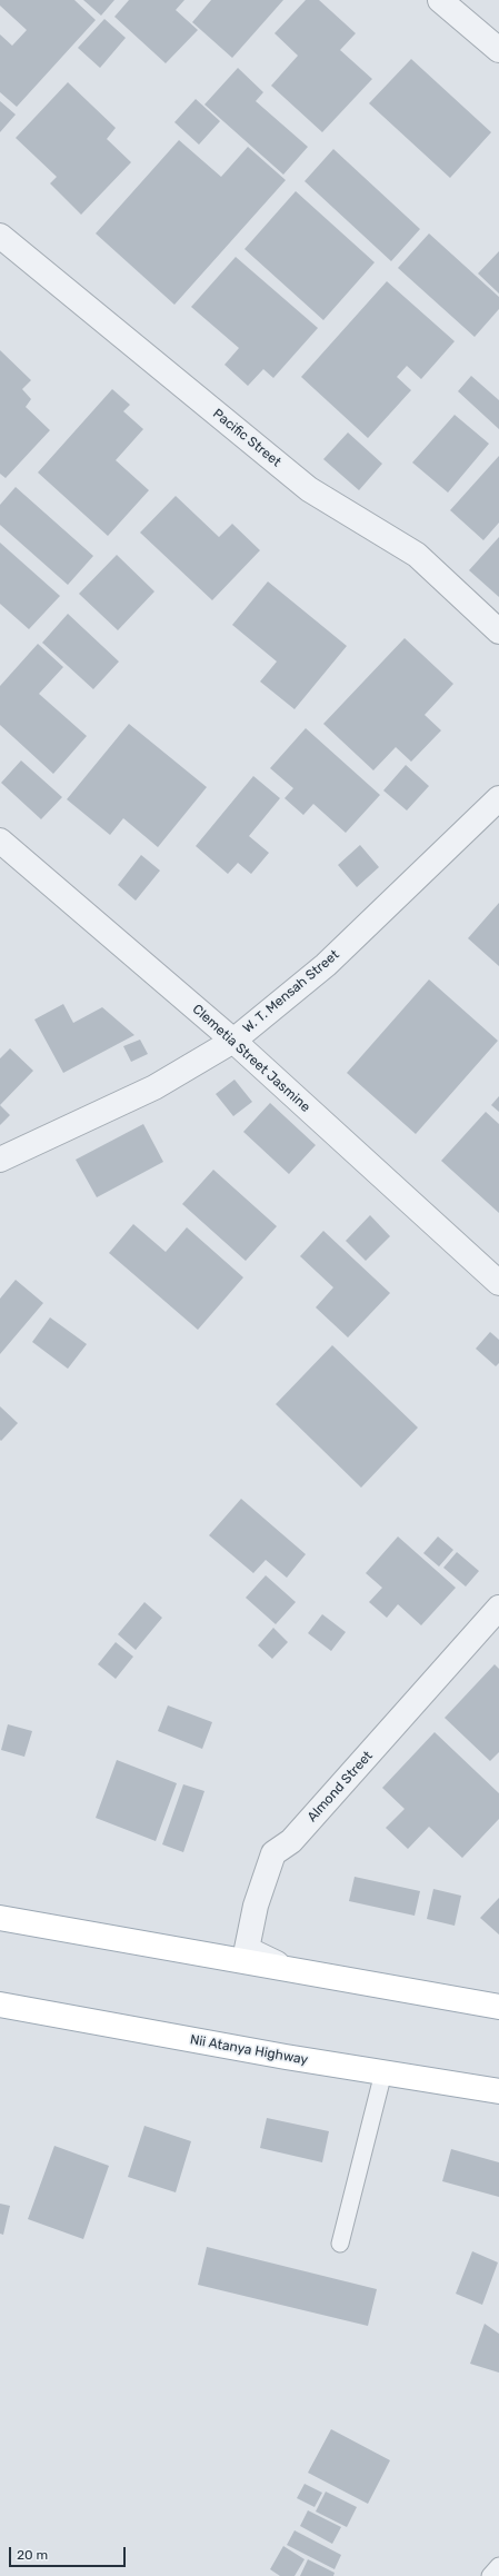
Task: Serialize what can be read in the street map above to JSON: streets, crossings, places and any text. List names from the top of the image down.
{
  "streets": {
    "main road": ["Nii Atanya Highway"],
    "street": [
      "Pacific Street",
      "W. T. Mensah Street",
      "Clemetia Street Jasmine",
      "Almond Street"
    ]
  },
  "crossings": [
    ["W. T. Mensah Street", "Clemetia Street Jasmine"]
  ],
  "scale_bar": "20 m"
}
